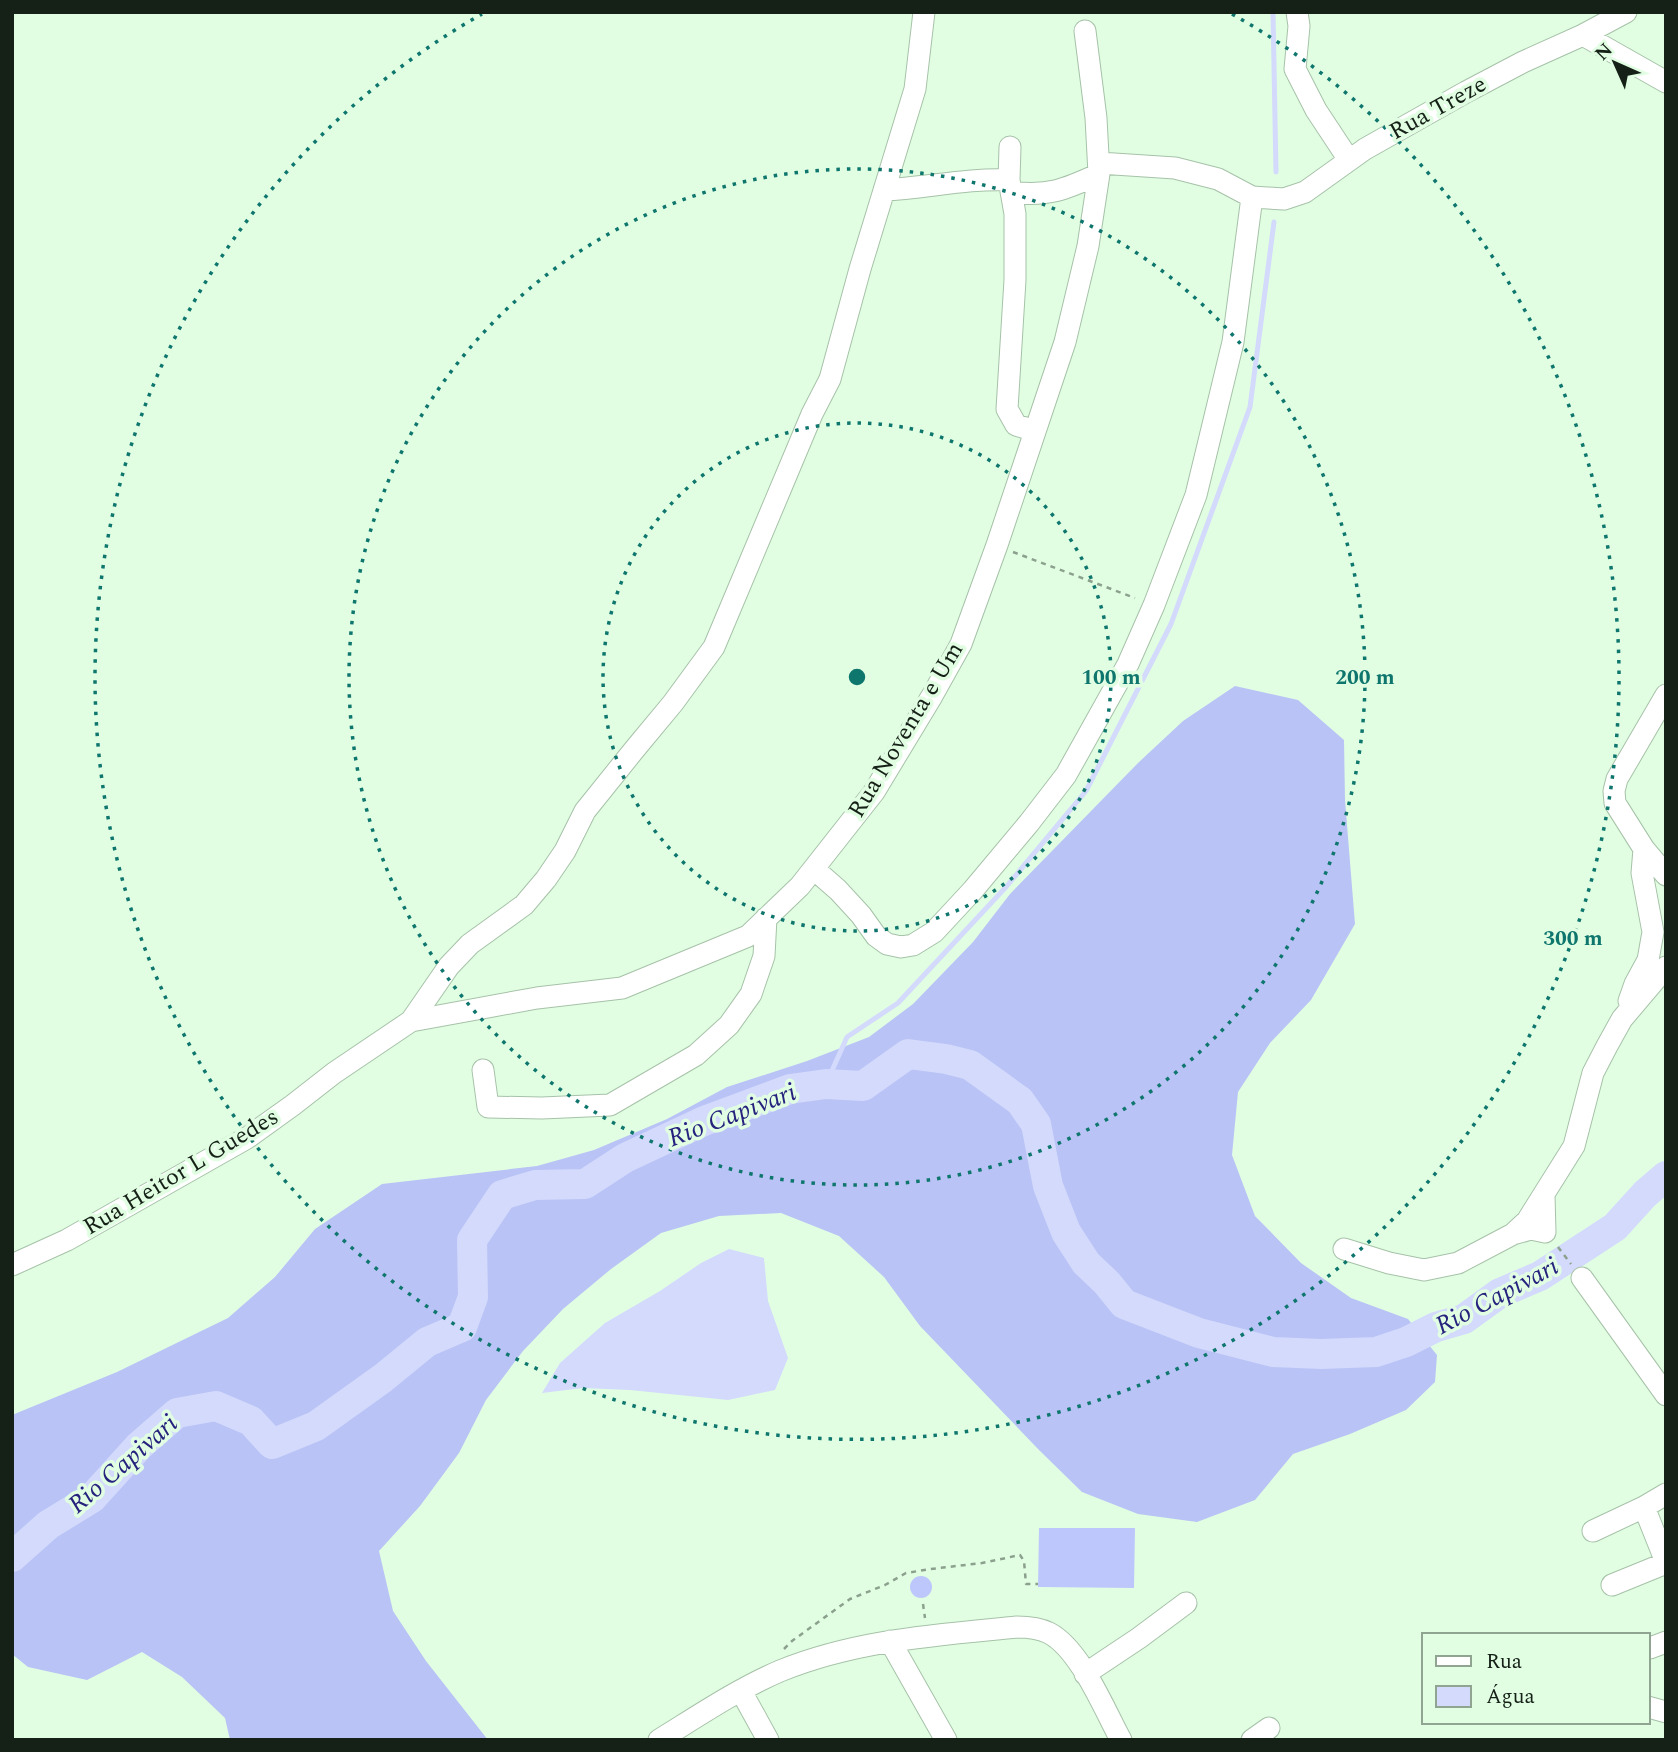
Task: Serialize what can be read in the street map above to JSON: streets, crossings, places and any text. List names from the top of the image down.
{
  "streets": {
    "street": ["Rua Treze", "Rua Noventa e Um", "Rua Heitor L Guedes"]
  },
  "crossings": [
    ["Rua Noventa e Um", "Rua Heitor L Guedes"]
  ],
  "water": ["Rio Capivari"],
  "legend": ["Rua", "Água"],
  "north": "top left",
  "rings": ["100 m", "200 m", "300 m"]
}
